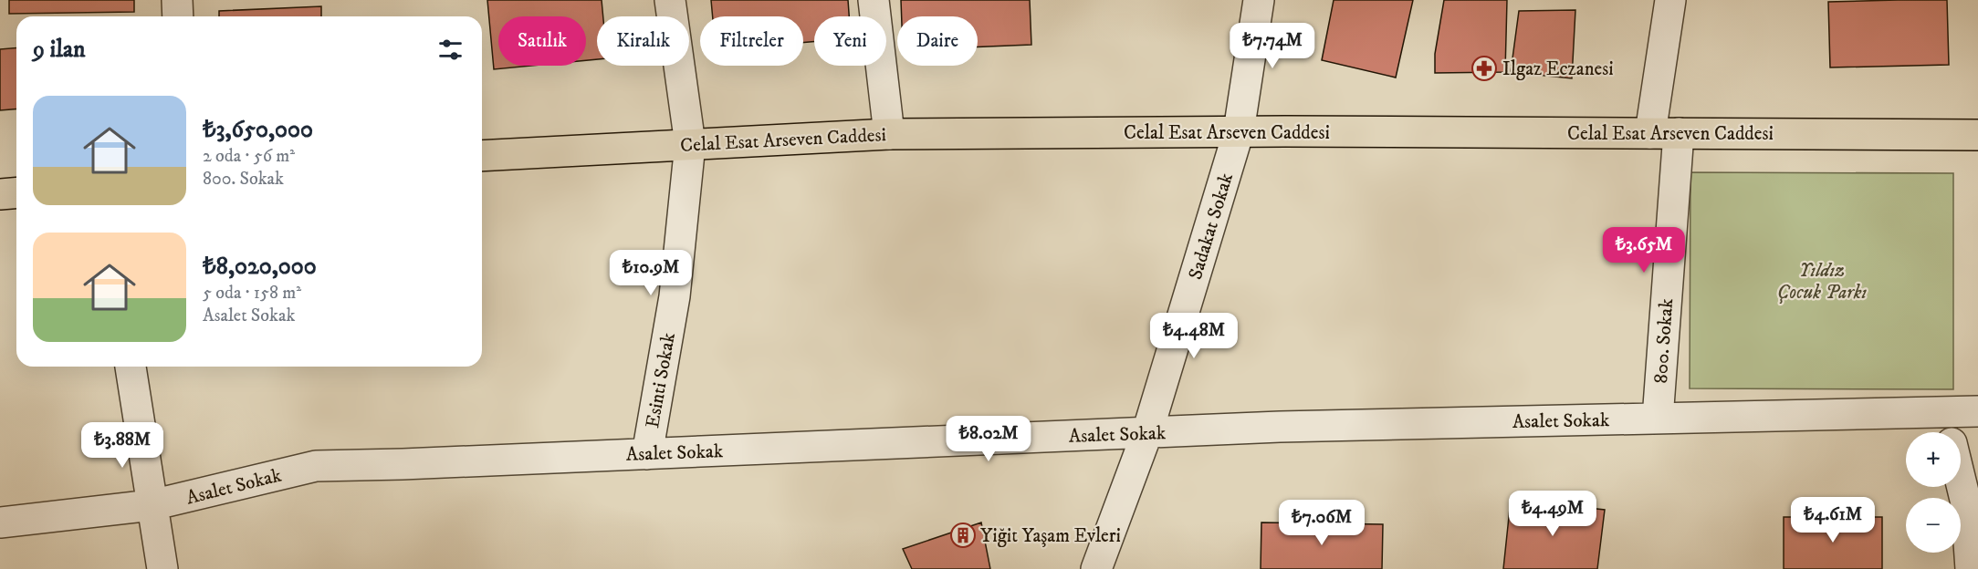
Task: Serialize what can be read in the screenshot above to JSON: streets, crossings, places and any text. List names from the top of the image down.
{
  "streets": {
    "main road": ["Celal Esat Arseven Caddesi"],
    "street": [
      "Sadakat Sokak",
      "800. Sokak",
      "Esinti Sokak",
      "Asalet Sokak"
    ]
  },
  "crossings": [
    ["Celal Esat Arseven Caddesi", "Sadakat Sokak"],
    ["Celal Esat Arseven Caddesi", "800. Sokak"],
    ["Celal Esat Arseven Caddesi", "Esinti Sokak"],
    ["Sadakat Sokak", "Asalet Sokak"],
    ["800. Sokak", "Asalet Sokak"],
    ["Esinti Sokak", "Asalet Sokak"]
  ],
  "parks": ["Yıldız Çocuk Parkı"],
  "places": {
    "pharmacy": ["Ilgaz Eczanesi"],
    "building": ["Yiğit Yaşam Evleri"]
  },
  "page": {
    "chip": [
      "Satılık",
      "Kiralık",
      "Filtreler",
      "Yeni",
      "Daire"
    ],
    "heading": "9 ilan",
    "price": [
      "₺7.74M",
      "₺3.65M",
      "₺10.9M",
      "₺4.48M",
      "₺8.02M",
      "₺3.88M",
      "₺4.49M",
      "₺4.61M",
      "₺7.06M"
    ],
    "list": [
      {
        "name": "₺3,650,000",
        "note": "2 oda · 56 m² · 800. Sokak"
      },
      {
        "name": "₺8,020,000",
        "note": "5 oda · 158 m² · Asalet Sokak"
      }
    ],
    "map_buttons": ["+", "−"]
  }
}
